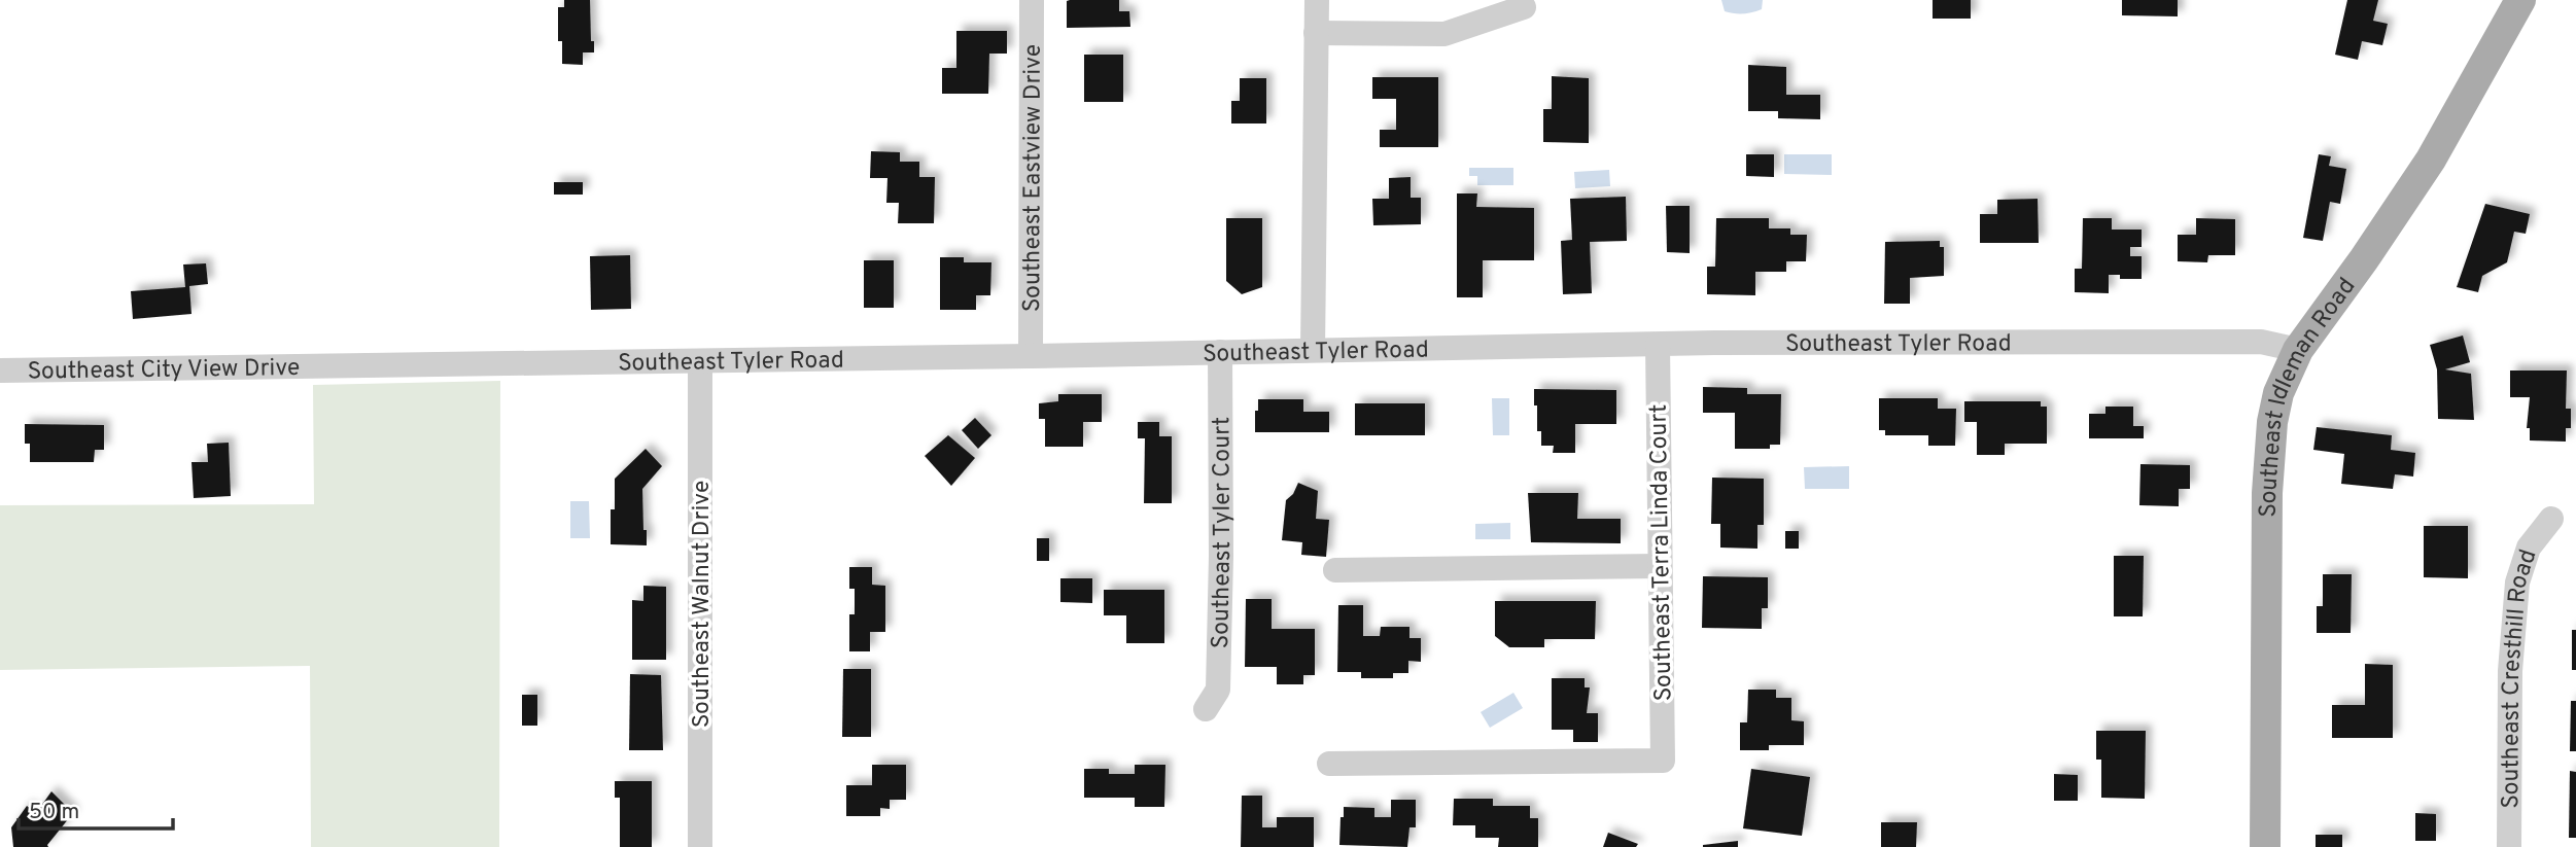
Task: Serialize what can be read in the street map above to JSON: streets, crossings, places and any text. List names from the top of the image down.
{
  "streets": {
    "main road": ["Southeast Idleman Road"],
    "street": [
      "Southeast Eastview Drive",
      "Southeast Tyler Road",
      "Southeast City View Drive",
      "Southeast Tyler Court",
      "Southeast Terra Linda Court",
      "Southeast Walnut Drive",
      "Southeast Cresthill Road"
    ]
  },
  "crossings": [
    ["Southeast Eastview Drive", "Southeast Tyler Road"],
    ["Southeast Tyler Road", "Southeast City View Drive"],
    ["Southeast Tyler Road", "Southeast Idleman Road"],
    ["Southeast Tyler Road", "Southeast Tyler Court"],
    ["Southeast Tyler Road", "Southeast Terra Linda Court"],
    ["Southeast Tyler Road", "Southeast Walnut Drive"]
  ],
  "scale_bar": "50 m"
}
